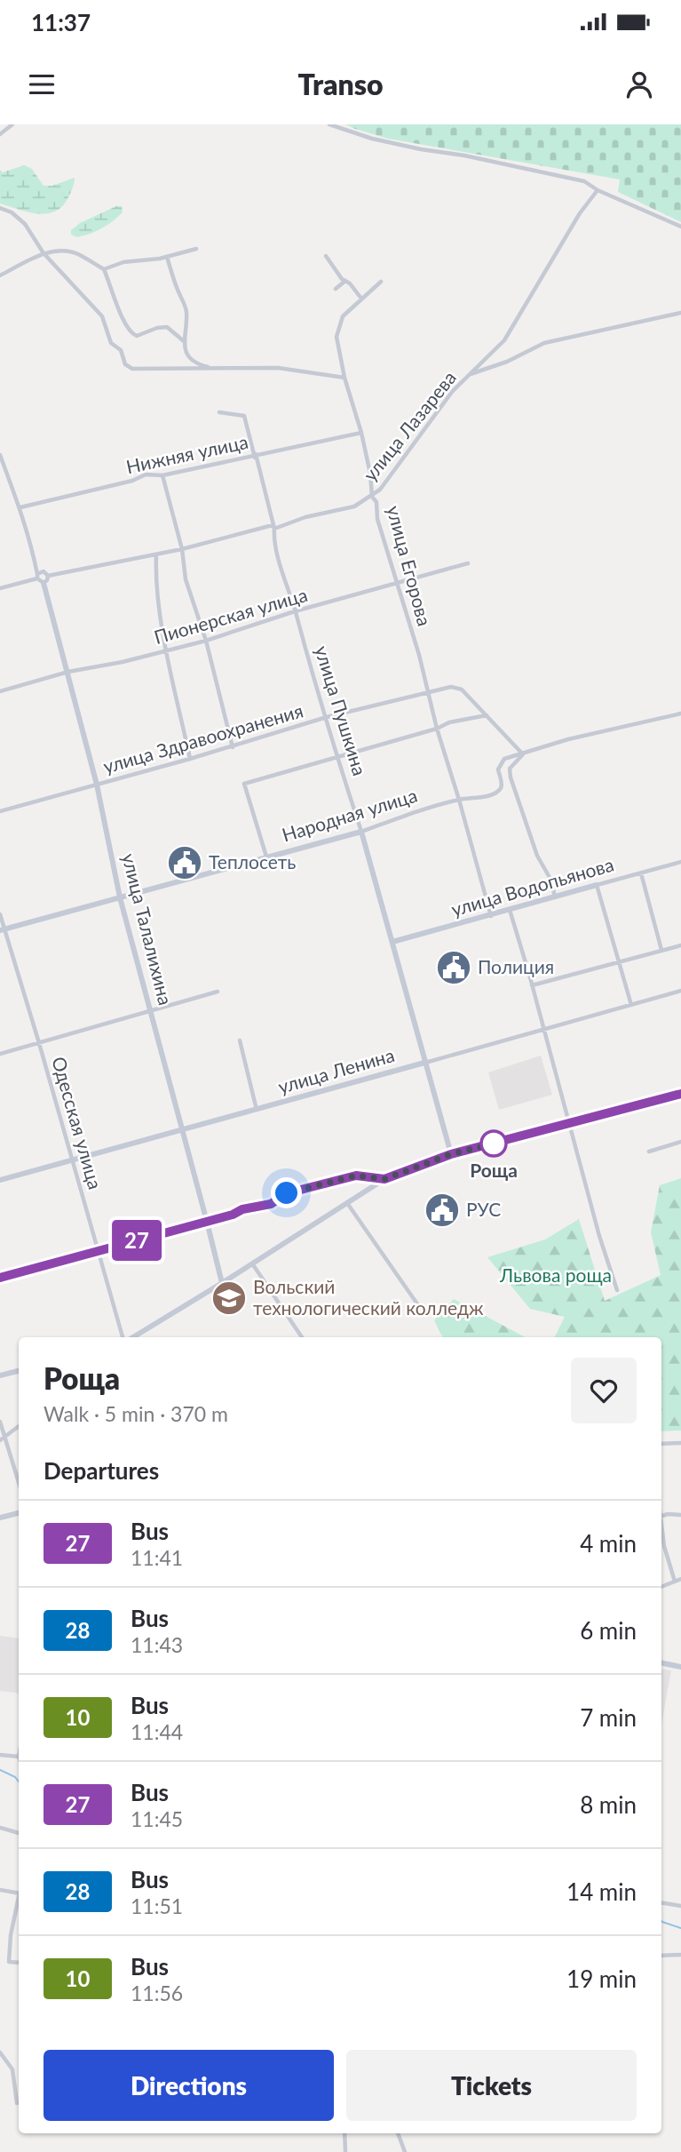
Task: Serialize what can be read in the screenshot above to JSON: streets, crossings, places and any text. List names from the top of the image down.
{
  "streets": {
    "street": [
      "улица Лазарева",
      "Нижняя улица",
      "улица Егорова",
      "Пионерская улица",
      "улица Пушкина",
      "улица Здравоохранения",
      "Народная улица",
      "улица Водопьянова",
      "улица Талалихина",
      "улица Ленина",
      "Одесская улица"
    ]
  },
  "crossings": [
    ["улица Лазарева", "улица Егорова"],
    ["улица Лазарева", "улица Пушкина"],
    ["Нижняя улица", "улица Егорова"],
    ["Нижняя улица", "улица Пушкина"],
    ["улица Егорова", "Пионерская улица"],
    ["улица Егорова", "улица Здравоохранения"],
    ["улица Егорова", "Народная улица"],
    ["улица Егорова", "улица Водопьянова"],
    ["Пионерская улица", "улица Пушкина"],
    ["Пионерская улица", "улица Талалихина"],
    ["улица Пушкина", "улица Здравоохранения"],
    ["улица Пушкина", "Народная улица"],
    ["улица Пушкина", "улица Водопьянова"],
    ["улица Пушкина", "улица Ленина"],
    ["улица Здравоохранения", "улица Талалихина"],
    ["Народная улица", "улица Талалихина"],
    ["Народная улица", "Одесская улица"],
    ["улица Талалихина", "улица Ленина"],
    ["улица Ленина", "Одесская улица"]
  ],
  "parks": ["Львова роща"],
  "places": {
    "public building": ["Теплосеть", "Полиция", "РУС"],
    "other": ["Роща"],
    "school or university": ["Вольский технологический колледж"]
  },
  "lines": ["bus line 27"],
  "page": {
    "status": "11:37",
    "header": "Transo",
    "on_map": "27",
    "heading": [
      ["Роща", "Walk · 5 min · 370 m"],
      "Departures"
    ],
    "list": [
      {
        "mark": "27",
        "name": "Bus",
        "note": "11:41",
        "value": "4 min"
      },
      {
        "mark": "28",
        "name": "Bus",
        "note": "11:43",
        "value": "6 min"
      },
      {
        "mark": "10",
        "name": "Bus",
        "note": "11:44",
        "value": "7 min"
      },
      {
        "mark": "27",
        "name": "Bus",
        "note": "11:45",
        "value": "8 min"
      },
      {
        "mark": "28",
        "name": "Bus",
        "note": "11:51",
        "value": "14 min"
      },
      {
        "mark": "10",
        "name": "Bus",
        "note": "11:56",
        "value": "19 min"
      }
    ],
    "buttons": ["Directions", "Tickets"]
  }
}
